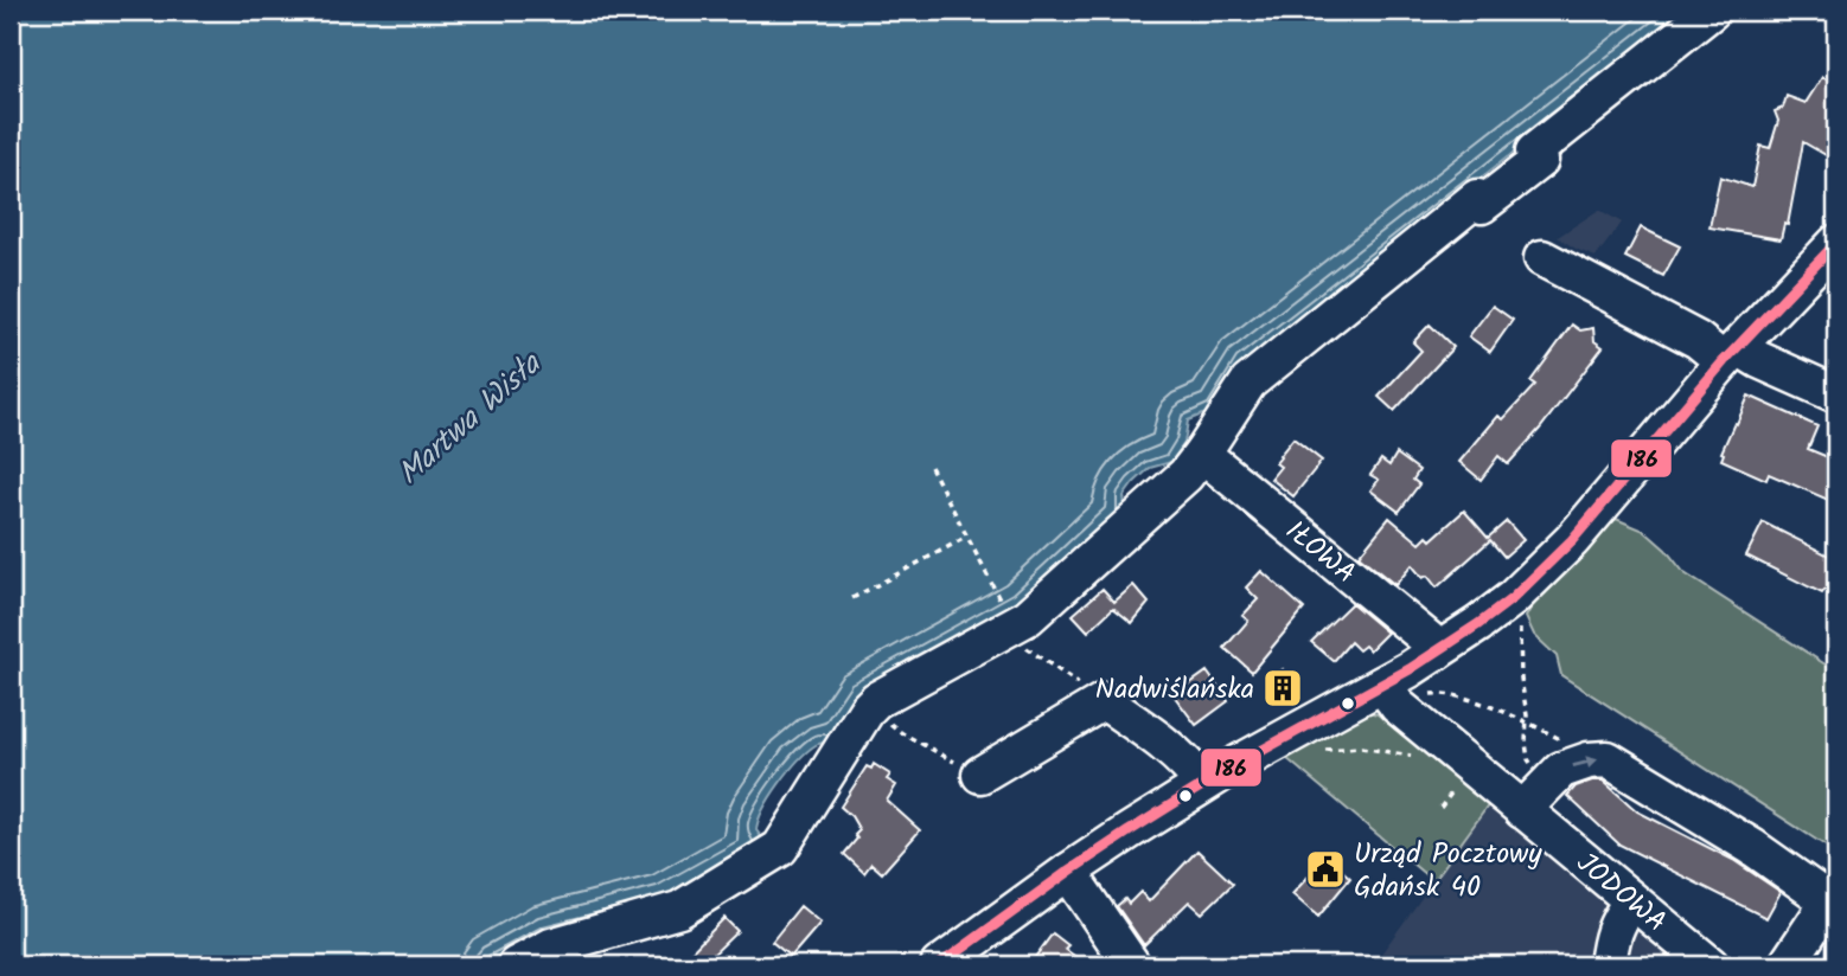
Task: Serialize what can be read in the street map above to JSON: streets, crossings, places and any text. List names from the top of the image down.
{
  "streets": {
    "street": ["IŁOWA", "JODOWA"]
  },
  "water": ["Martwa Wisła"],
  "places": {
    "building": ["Nadwiślańska"],
    "public building": ["Urząd Pocztowy Gdańsk 40"]
  },
  "lines": ["transit line 186"]
}
